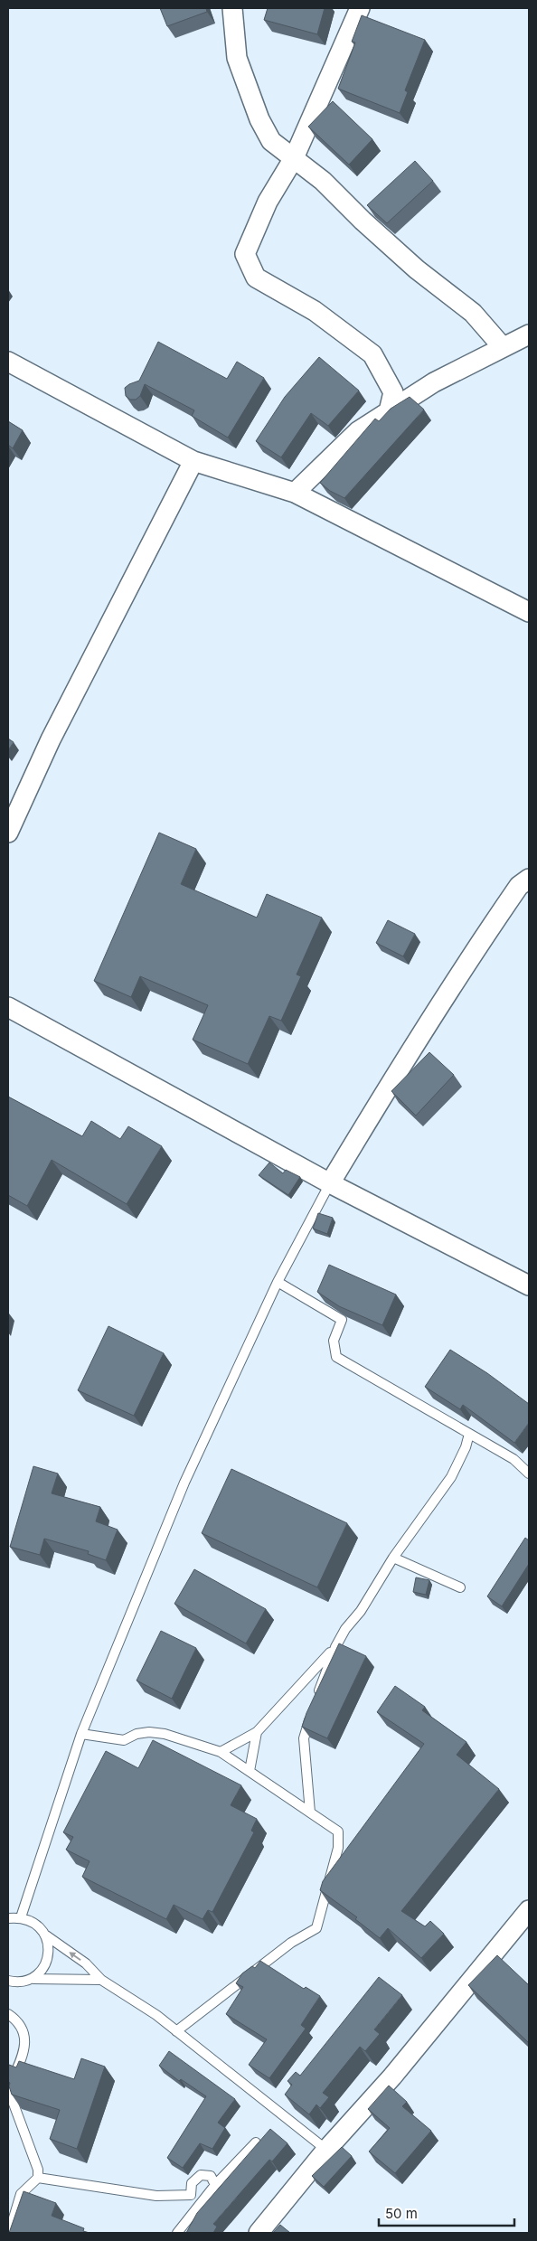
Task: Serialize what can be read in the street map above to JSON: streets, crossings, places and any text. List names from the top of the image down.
{
  "scale_bar": "50 m"
}
